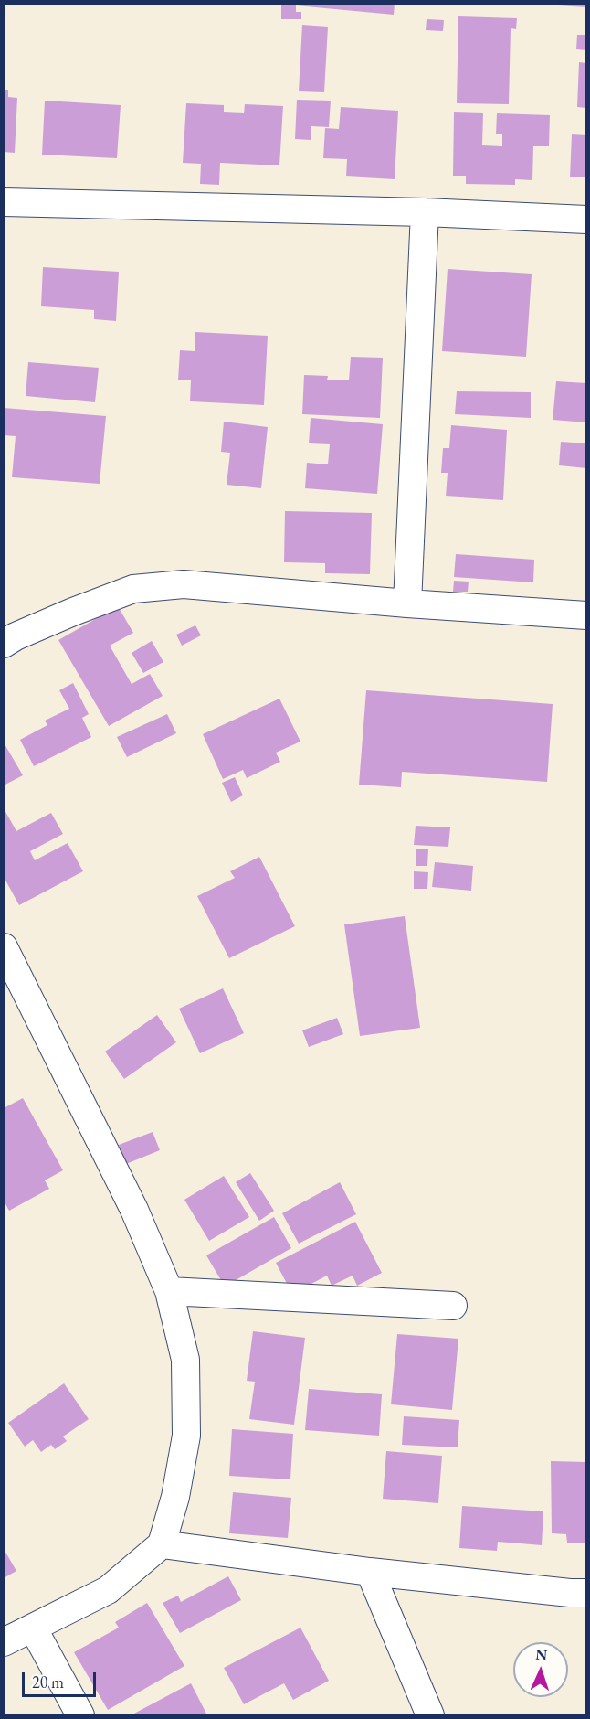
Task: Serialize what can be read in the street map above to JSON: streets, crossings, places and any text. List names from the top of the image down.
{
  "scale_bar": "20 m",
  "north": "top"
}
